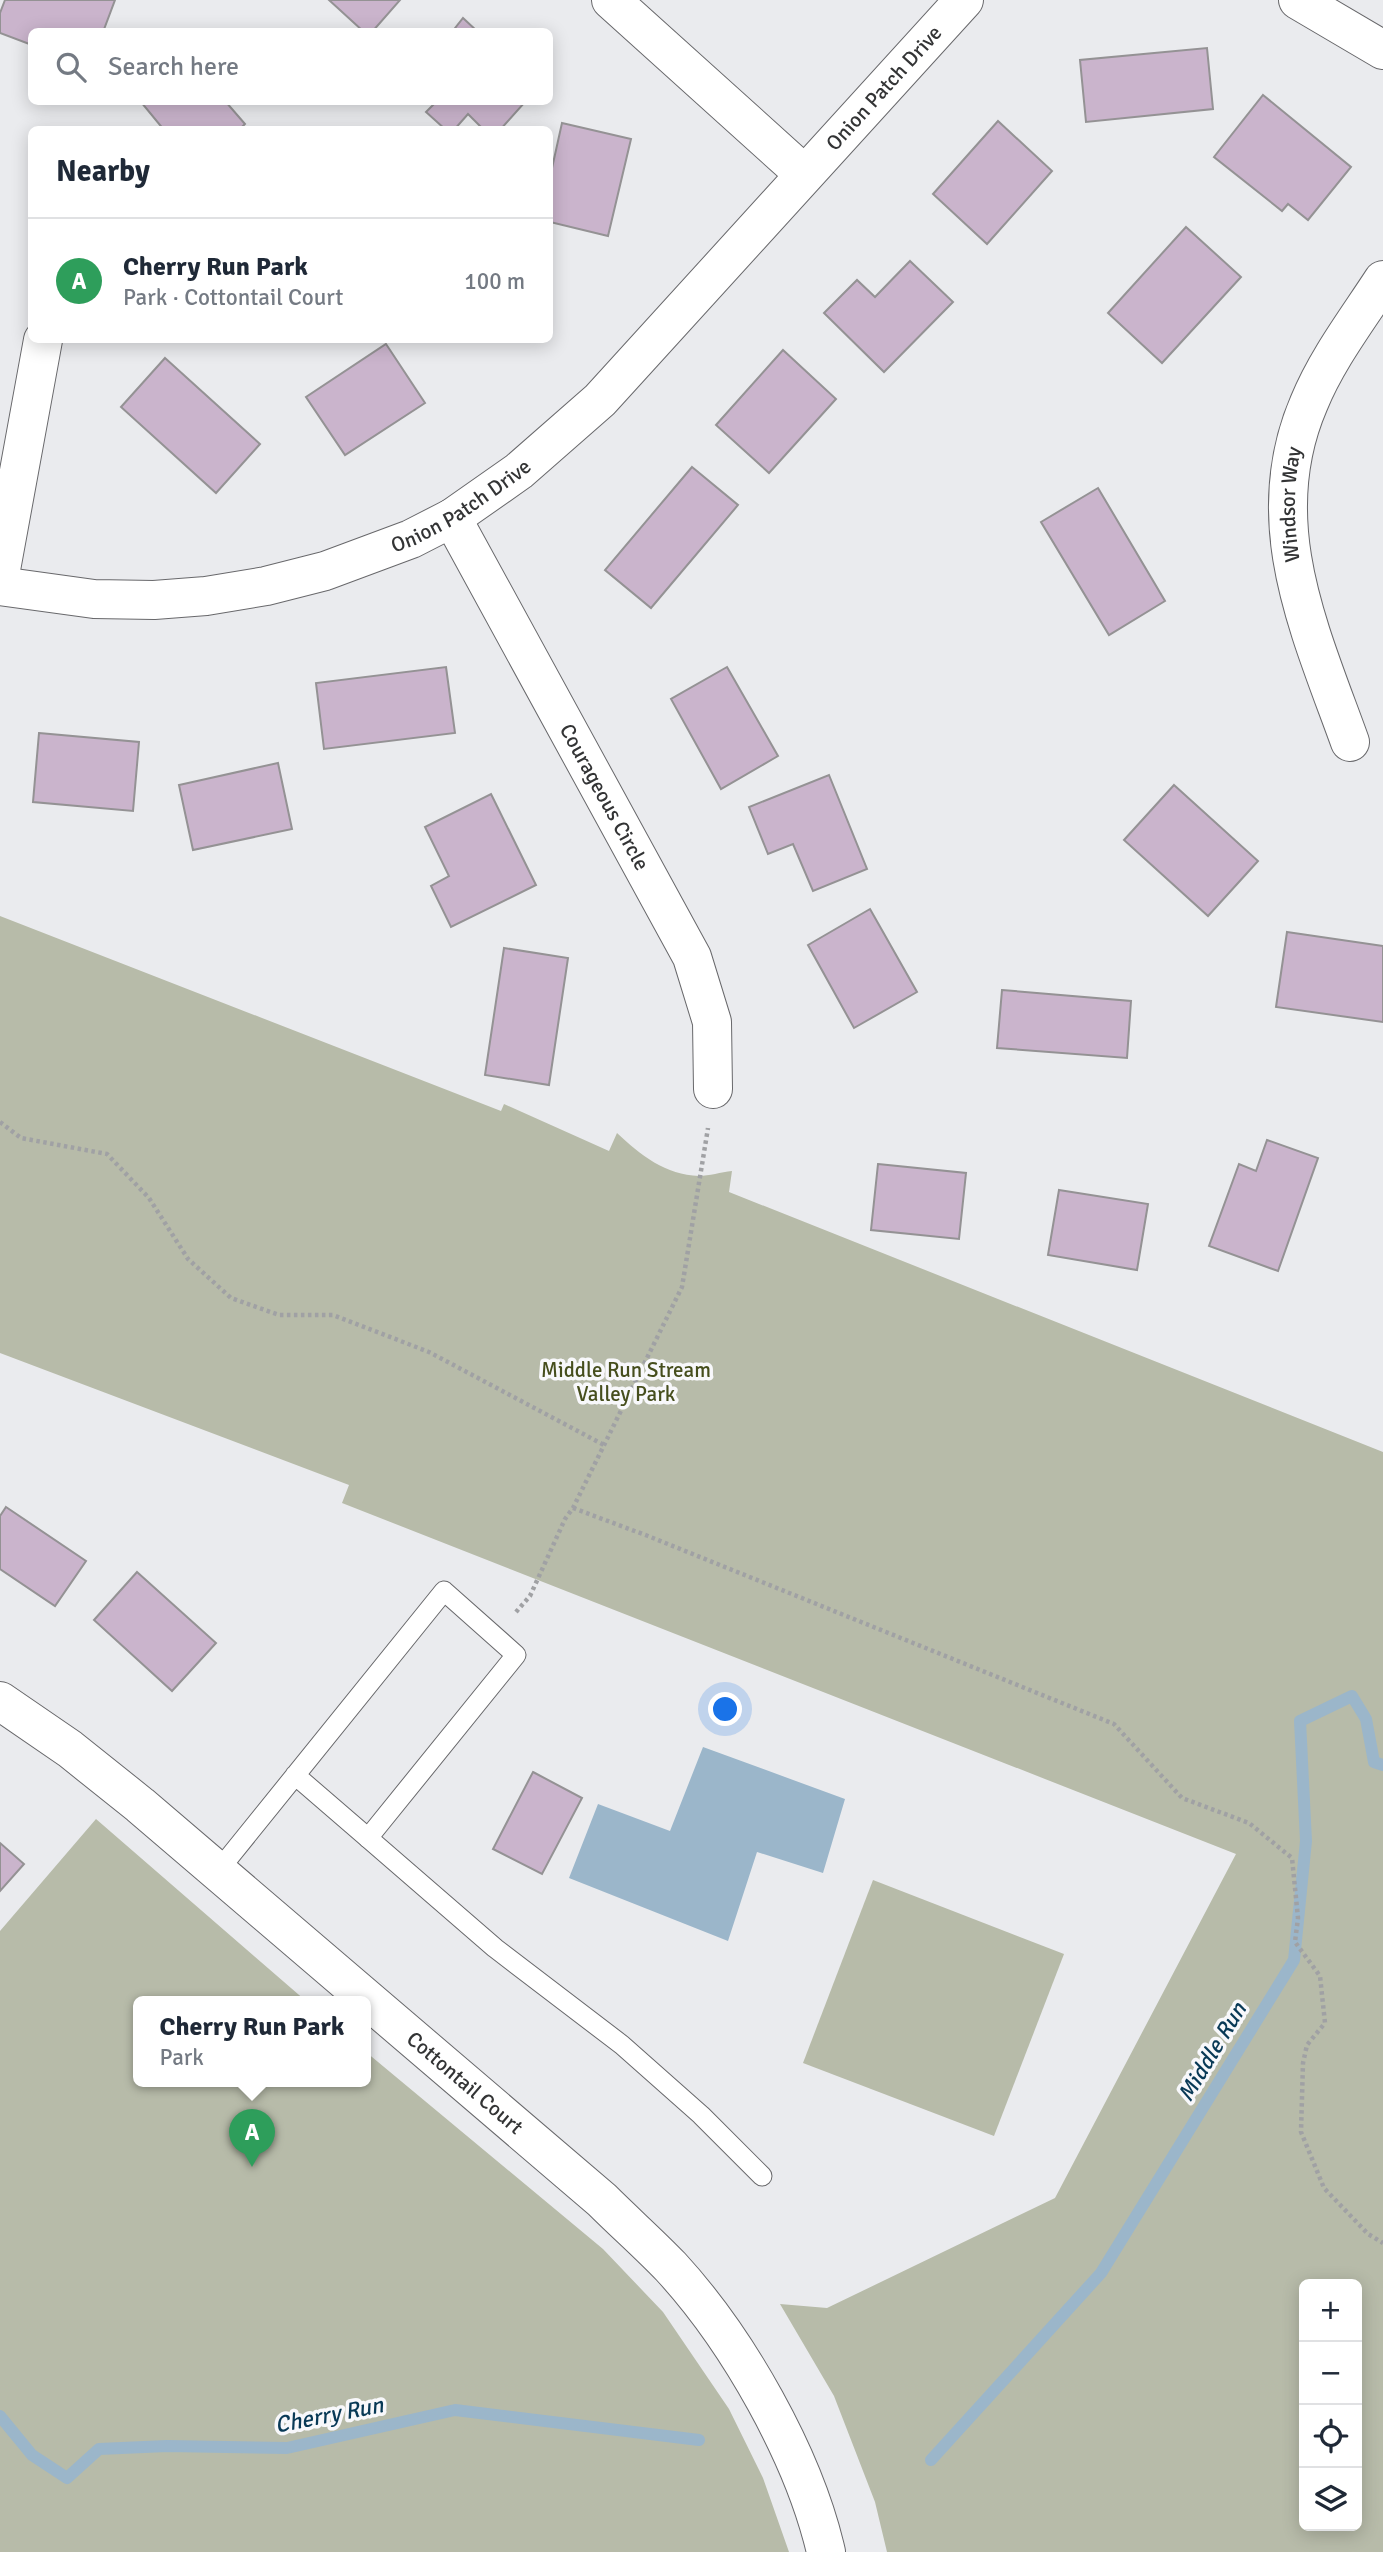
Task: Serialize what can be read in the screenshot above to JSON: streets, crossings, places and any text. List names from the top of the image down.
{
  "streets": {
    "street": [
      "Onion Patch Drive",
      "Windsor Way",
      "Courageous Circle",
      "Cottontail Court"
    ]
  },
  "crossings": [
    ["Onion Patch Drive", "Courageous Circle"]
  ],
  "water": ["Middle Run", "Cherry Run"],
  "parks": ["Middle Run Stream Valley Park"],
  "page": {
    "search": "Search here",
    "heading": "Nearby",
    "list": [
      {
        "mark": "A",
        "name": "Cherry Run Park",
        "note": "Park · Cottontail Court",
        "value": "100 m"
      }
    ],
    "popup": ["Cherry Run Park", "Park"],
    "pins": "A",
    "map_buttons": ["+", "−"]
  }
}
